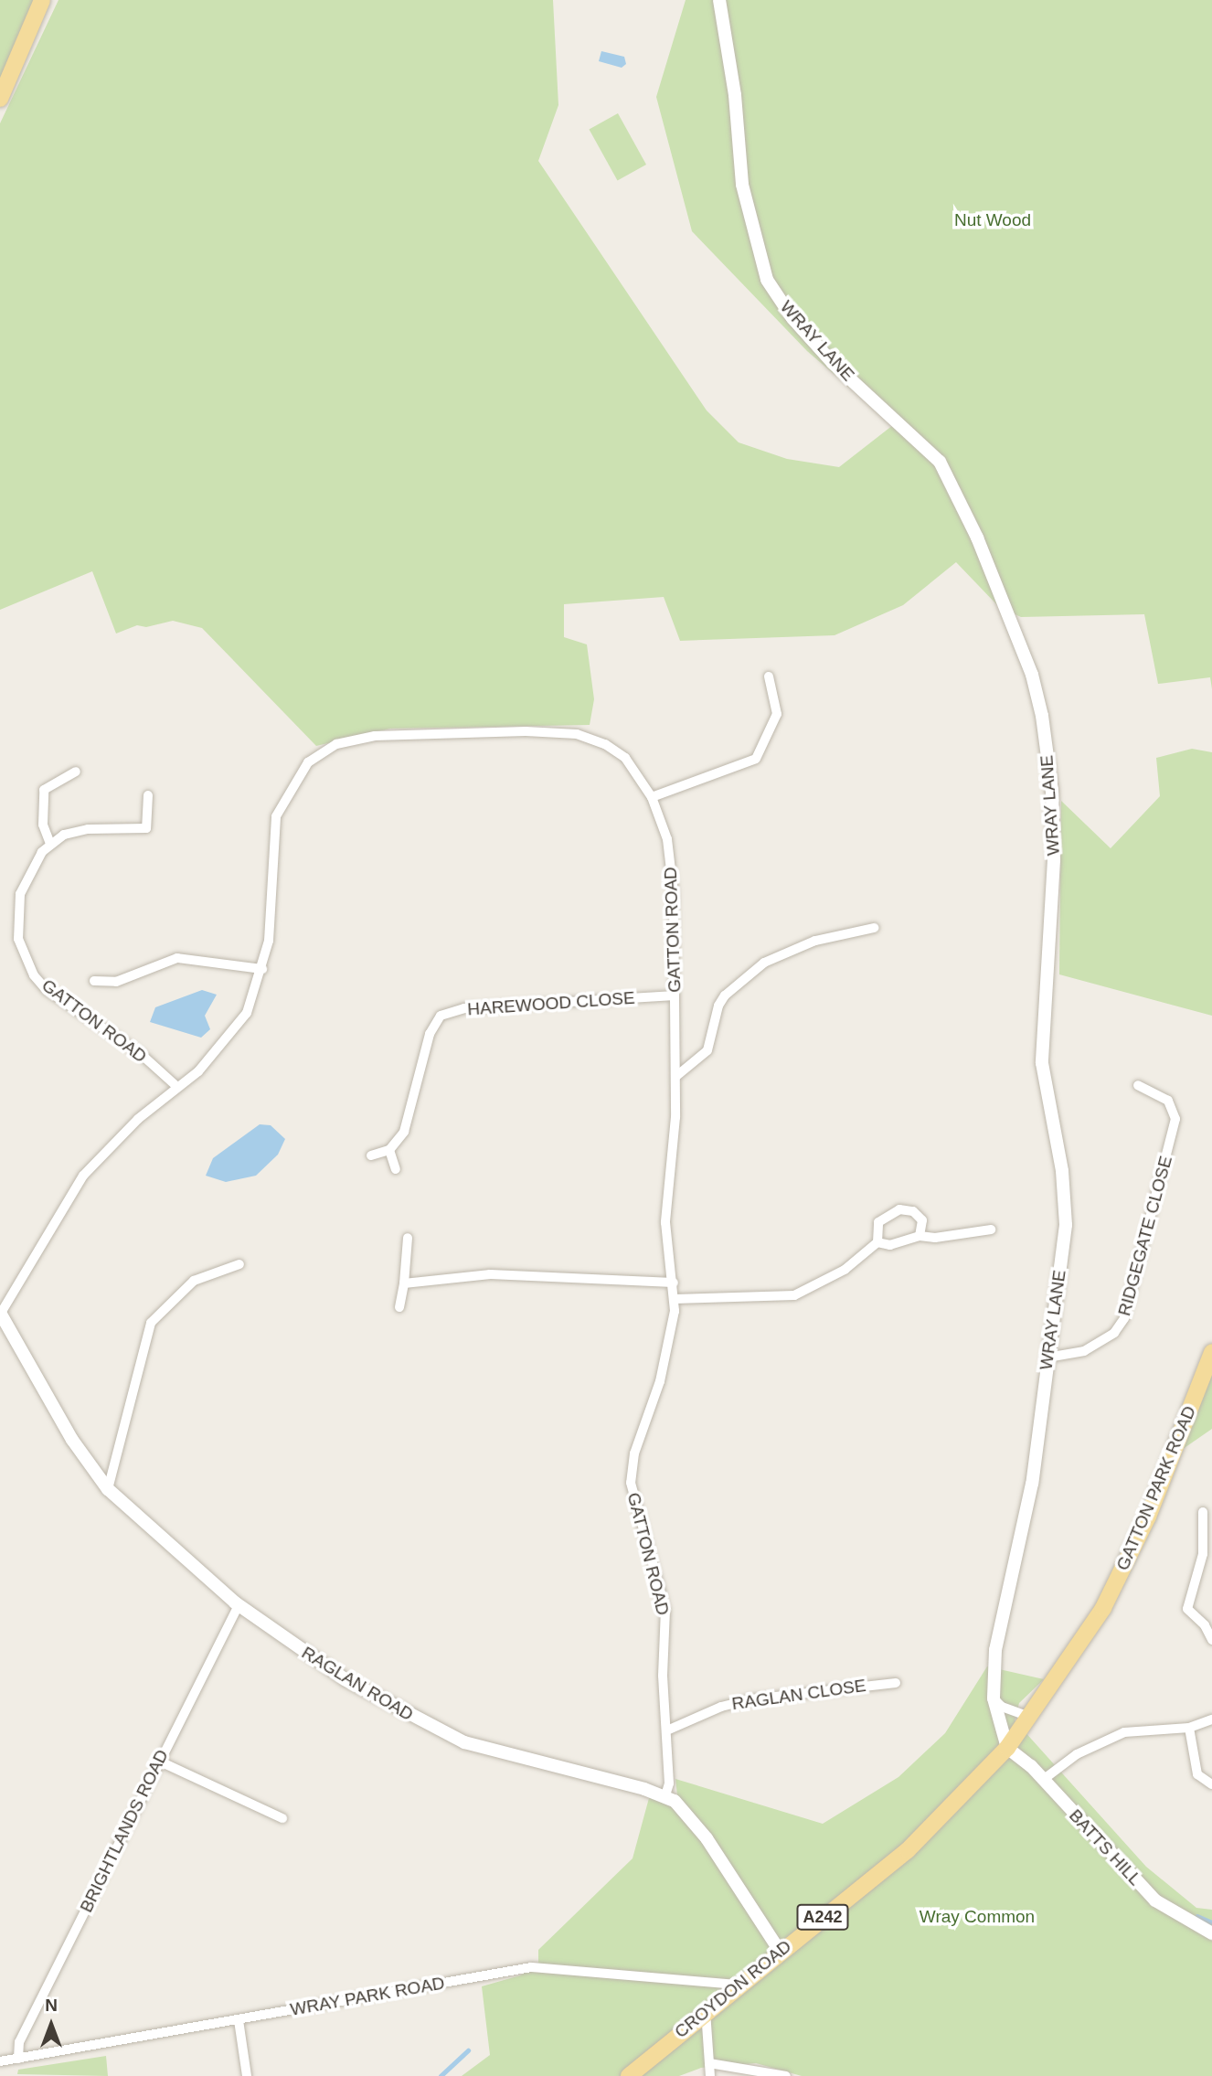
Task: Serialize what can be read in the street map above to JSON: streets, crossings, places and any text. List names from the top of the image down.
{
  "streets": {
    "main road": ["GATTON PARK ROAD", "A242", "CROYDON ROAD"],
    "street": [
      "WRAY LANE",
      "GATTON ROAD",
      "HAREWOOD CLOSE",
      "RIDGEGATE CLOSE",
      "RAGLAN ROAD",
      "RAGLAN CLOSE",
      "BRIGHTLANDS ROAD",
      "BATTS HILL",
      "WRAY PARK ROAD"
    ]
  },
  "crossings": [
    ["WRAY LANE", "RIDGEGATE CLOSE"],
    ["WRAY LANE", "GATTON PARK ROAD"],
    ["WRAY LANE", "BATTS HILL"],
    ["WRAY LANE", "CROYDON ROAD"],
    ["GATTON ROAD", "HAREWOOD CLOSE"],
    ["GATTON ROAD", "RAGLAN ROAD"],
    ["GATTON ROAD", "RAGLAN CLOSE"],
    ["GATTON PARK ROAD", "BATTS HILL"],
    ["GATTON PARK ROAD", "CROYDON ROAD"],
    ["RAGLAN ROAD", "BRIGHTLANDS ROAD"],
    ["RAGLAN ROAD", "CROYDON ROAD"],
    ["BRIGHTLANDS ROAD", "WRAY PARK ROAD"],
    ["BATTS HILL", "CROYDON ROAD"],
    ["CROYDON ROAD", "WRAY PARK ROAD"]
  ],
  "parks": ["Nut Wood", "Wray Common"],
  "north": "top"
}
